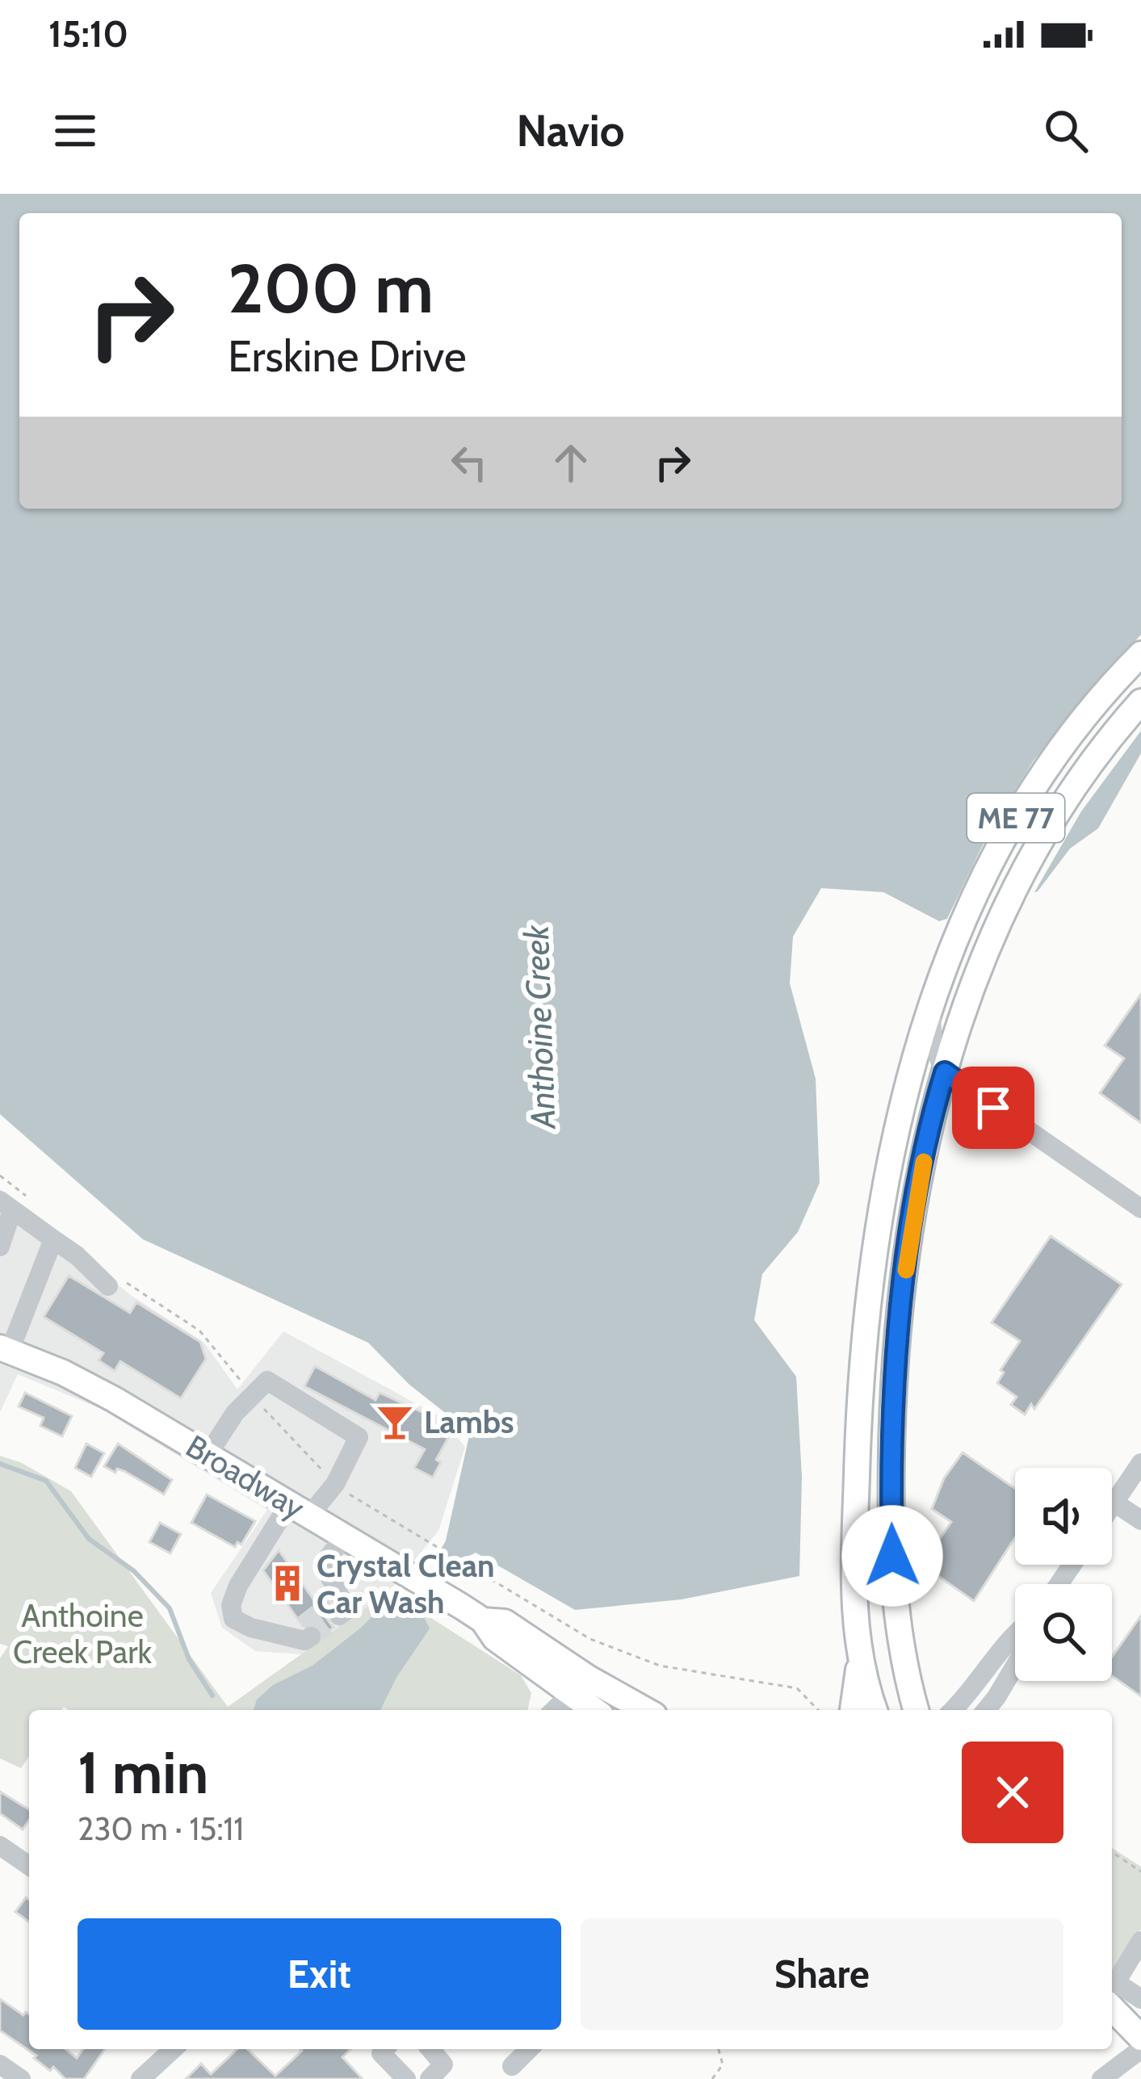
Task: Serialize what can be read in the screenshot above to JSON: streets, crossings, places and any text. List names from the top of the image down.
{
  "streets": {
    "main road": ["ME 77", "Broadway"]
  },
  "water": ["Anthoine Creek"],
  "parks": ["Anthoine Creek Park"],
  "places": {
    "bar": ["Lambs"],
    "building": ["Crystal Clean Car Wash"]
  },
  "page": {
    "status": "15:10",
    "header": "Navio",
    "turn": ["200 m", "Erskine Drive"],
    "heading": ["1 min", "230 m · 15:11"],
    "buttons": ["Exit", "Share"]
  }
}
